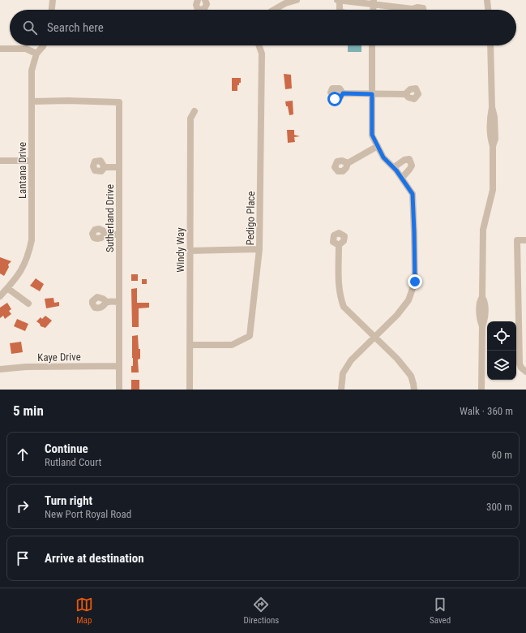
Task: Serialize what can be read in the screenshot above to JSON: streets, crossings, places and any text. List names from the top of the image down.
{
  "streets": {
    "street": [
      "Lantana Drive",
      "Sutherland Drive",
      "Pedigo Place",
      "Windy Way",
      "Kaye Drive"
    ]
  },
  "crossings": [
    ["Lantana Drive", "Sutherland Drive"],
    ["Sutherland Drive", "Kaye Drive"],
    ["Pedigo Place", "Windy Way"]
  ],
  "page": {
    "search": "Search here",
    "heading": ["5 min", "Walk · 360 m"],
    "list": [
      ["Continue", "Rutland Court", "60 m"],
      ["Turn right", "New Port Royal Road", "300 m"],
      "Arrive at destination"
    ],
    "nav": ["Map", "Directions", "Saved"]
  }
}
